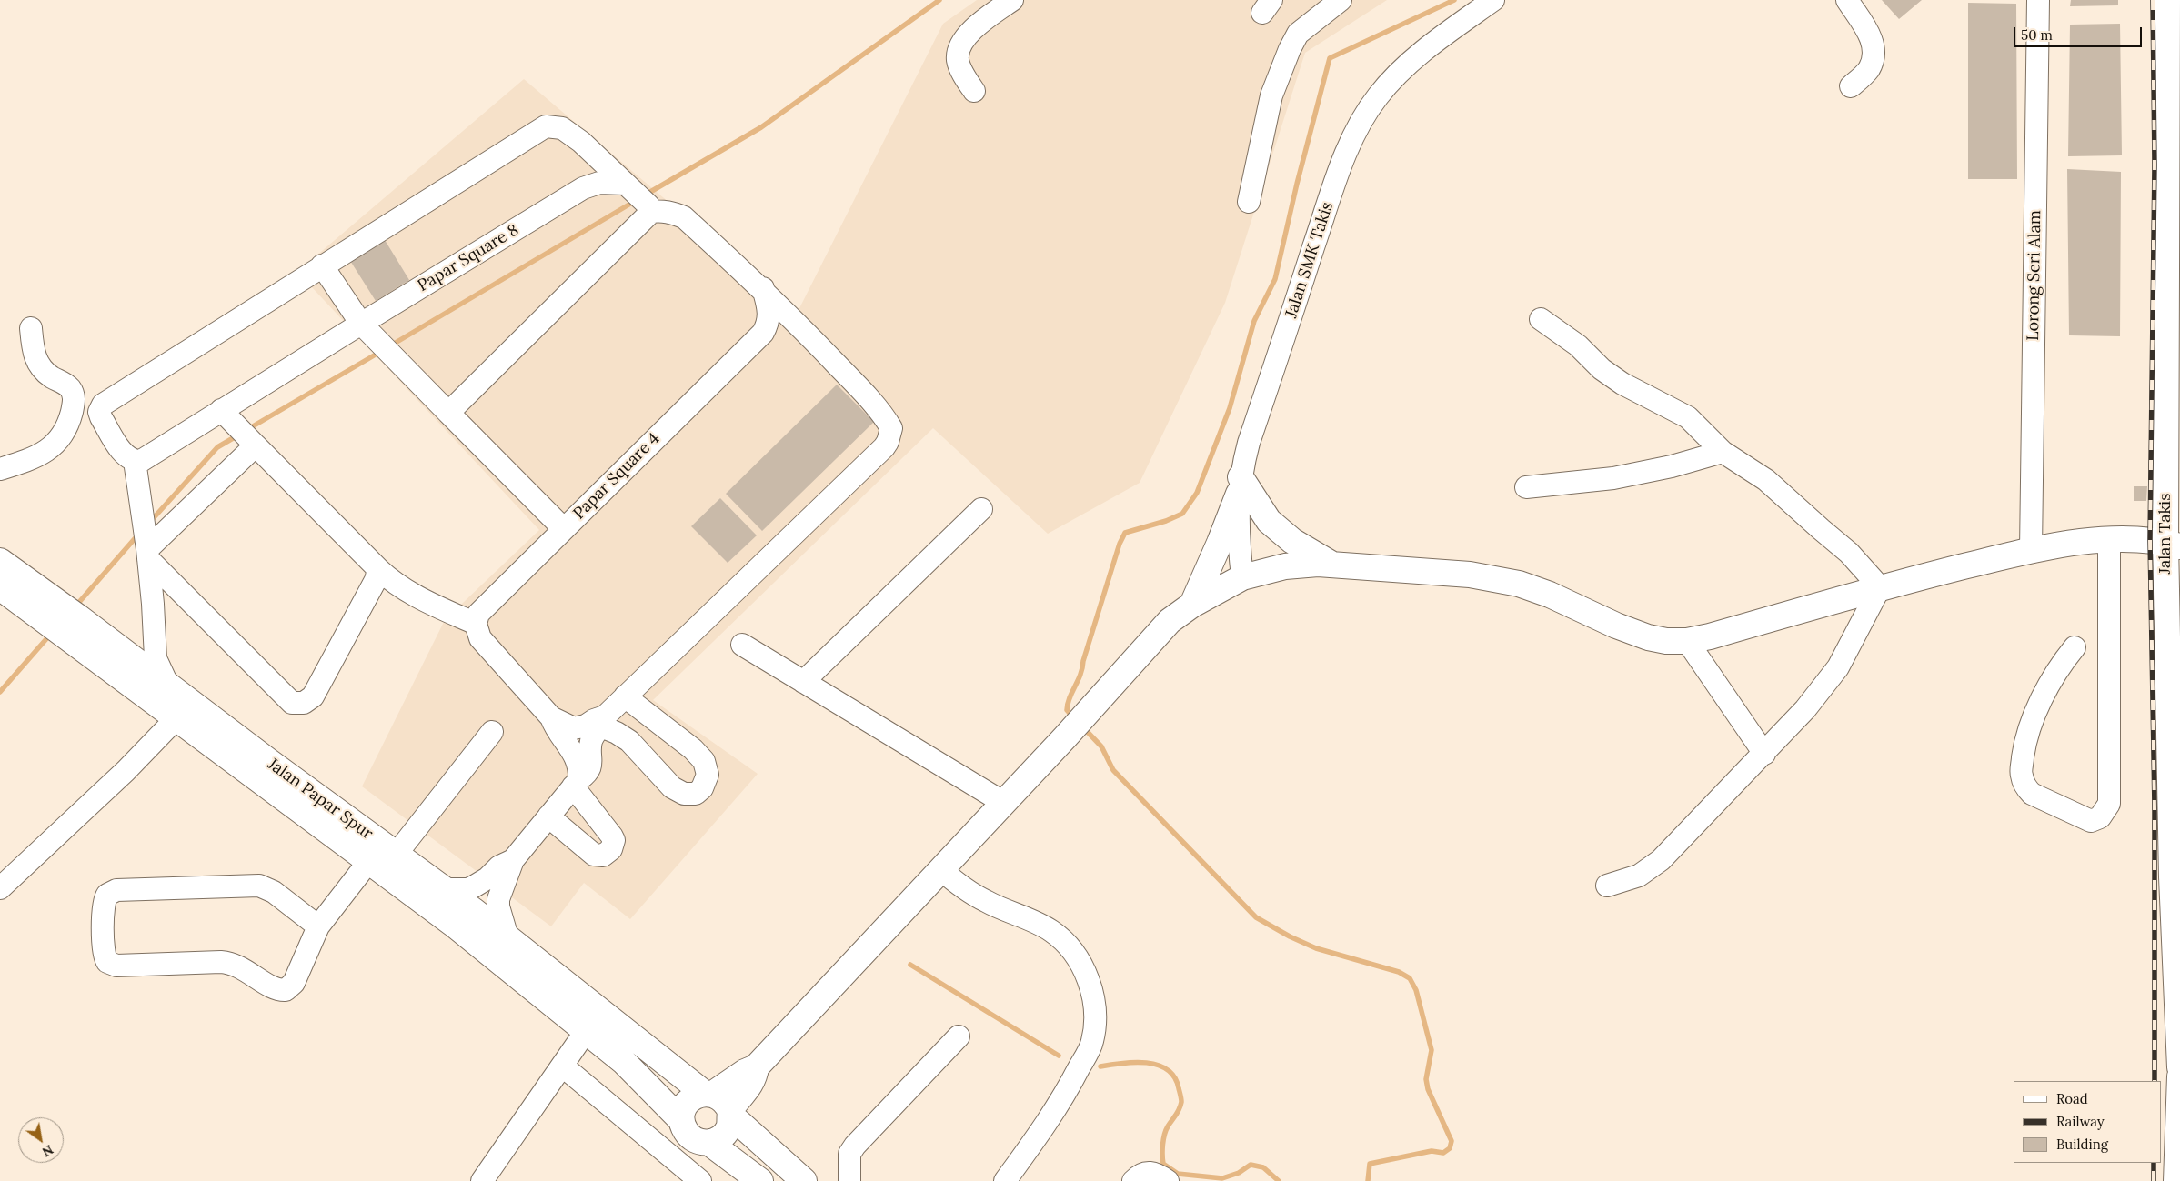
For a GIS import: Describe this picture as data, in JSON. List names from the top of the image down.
{
  "streets": {
    "main road": ["Jalan Takis", "Jalan Papar Spur"],
    "street": [
      "Papar Square 8",
      "Jalan SMK Takis",
      "Lorong Seri Alam",
      "Papar Square 4"
    ]
  },
  "crossings": [
    ["Papar Square 8", "Papar Square 4"]
  ],
  "legend": ["Road", "Railway", "Building"],
  "scale_bar": "50 m",
  "north": "bottom right"
}
